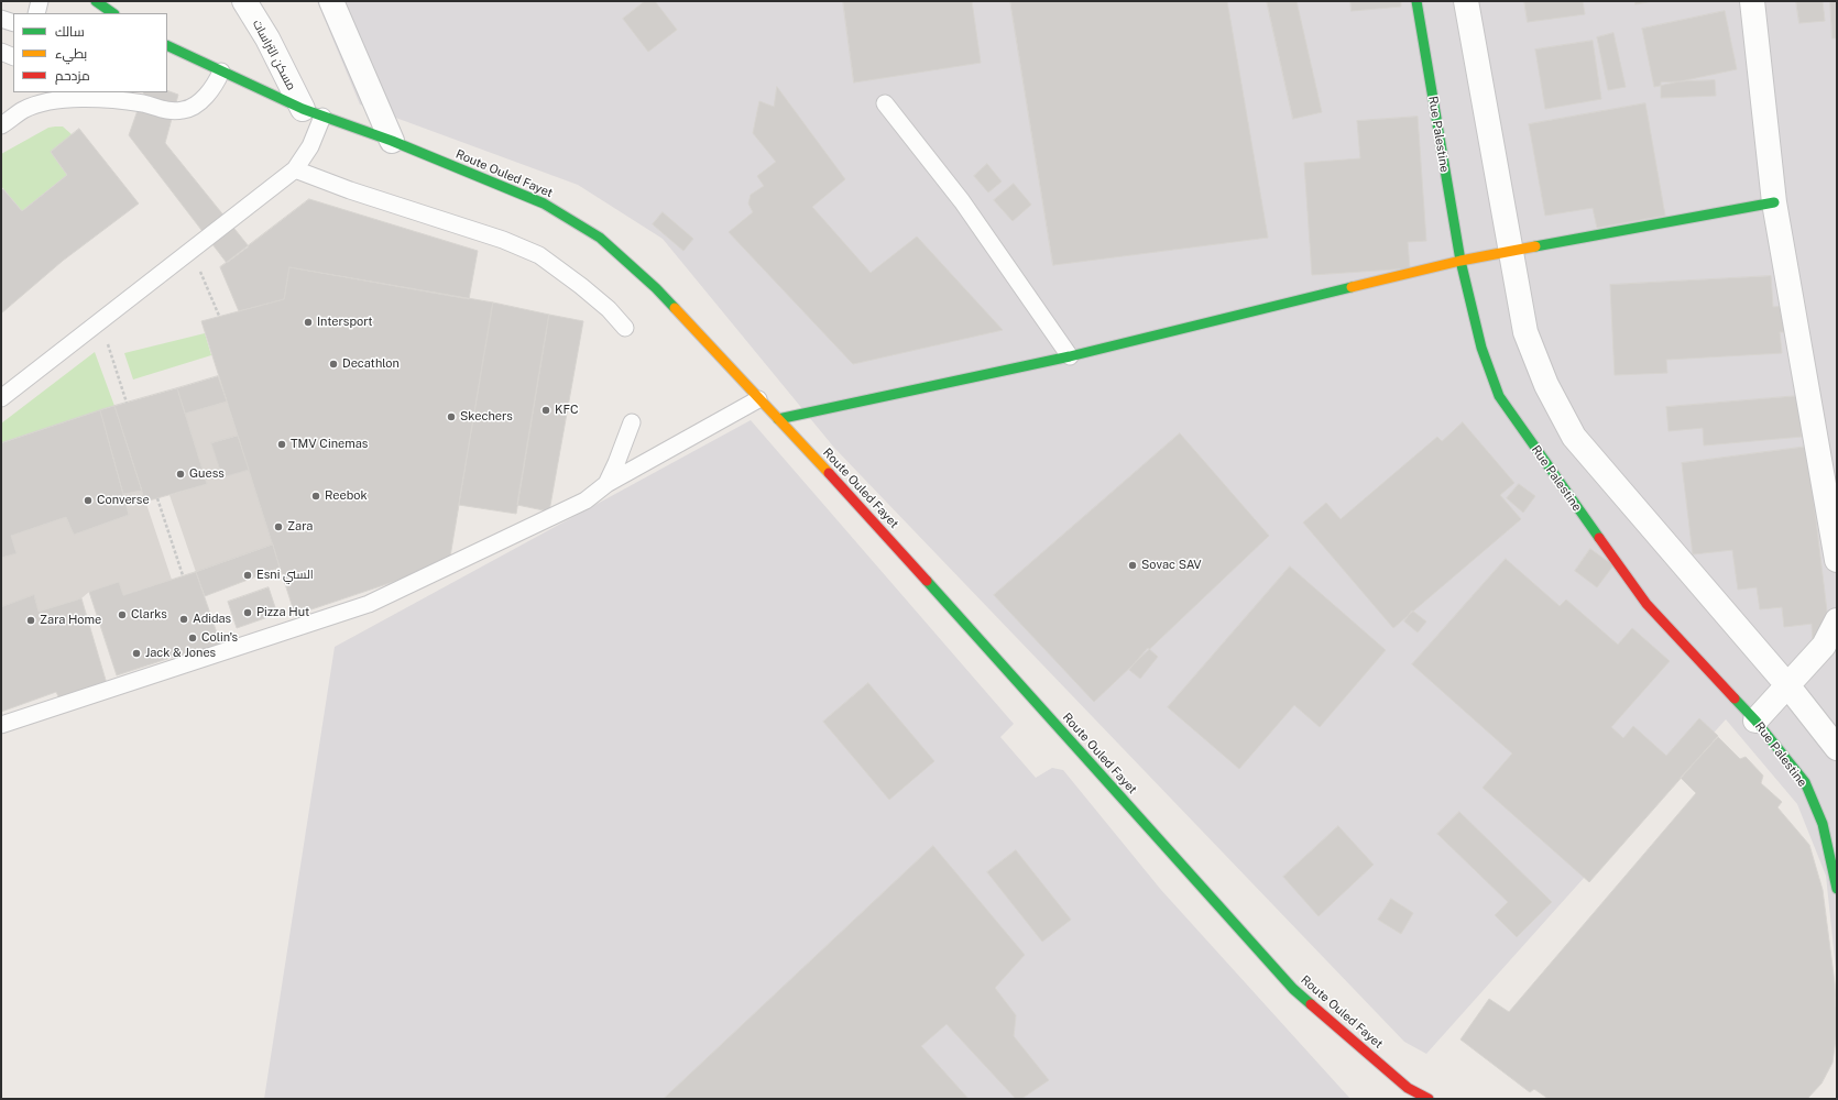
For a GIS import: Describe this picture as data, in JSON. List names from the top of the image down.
{
  "streets": {
    "street": ["مسكن التراسات", "Rue Palestine", "Route Ouled Fayet"]
  },
  "crossings": [
    ["مسكن التراسات", "Route Ouled Fayet"]
  ],
  "places": [
    "Intersport",
    "Decathlon",
    "KFC",
    "Skechers",
    "TMV Cinemas",
    "Guess",
    "Reebok",
    "Converse",
    "Zara",
    "Sovac SAV",
    "Esni السني",
    "Pizza Hut",
    "Clarks",
    "Adidas",
    "Zara Home",
    "Colin's",
    "Jack & Jones"
  ],
  "legend": ["سالك", "بطيء", "مزدحم"]
}
